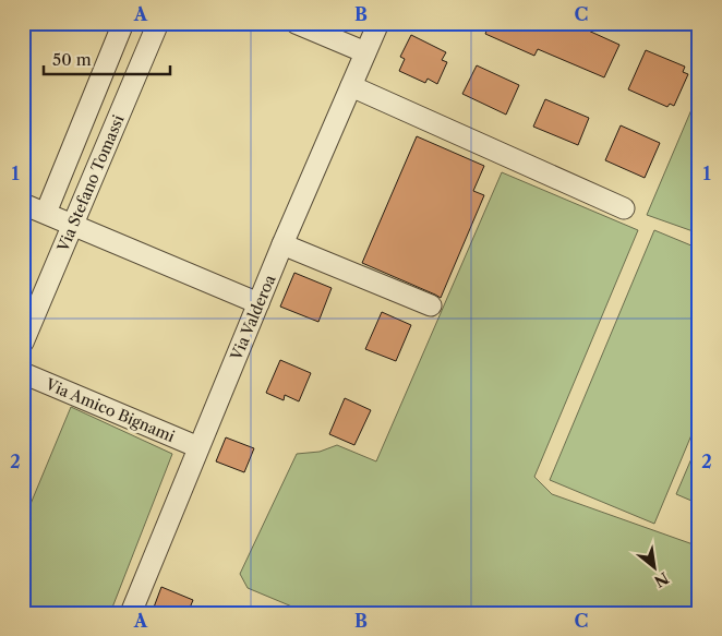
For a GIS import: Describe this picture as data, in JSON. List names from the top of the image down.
{
  "streets": {
    "street": ["Via Stefano Tomassi", "Via Valderoa", "Via Amico Bignami"]
  },
  "crossings": [
    ["Via Valderoa", "Via Amico Bignami"]
  ],
  "scale_bar": "50 m",
  "north": "bottom right",
  "grid": {
    "columns": ["A", "B", "C"],
    "rows": ["1", "2"]
  }
}
